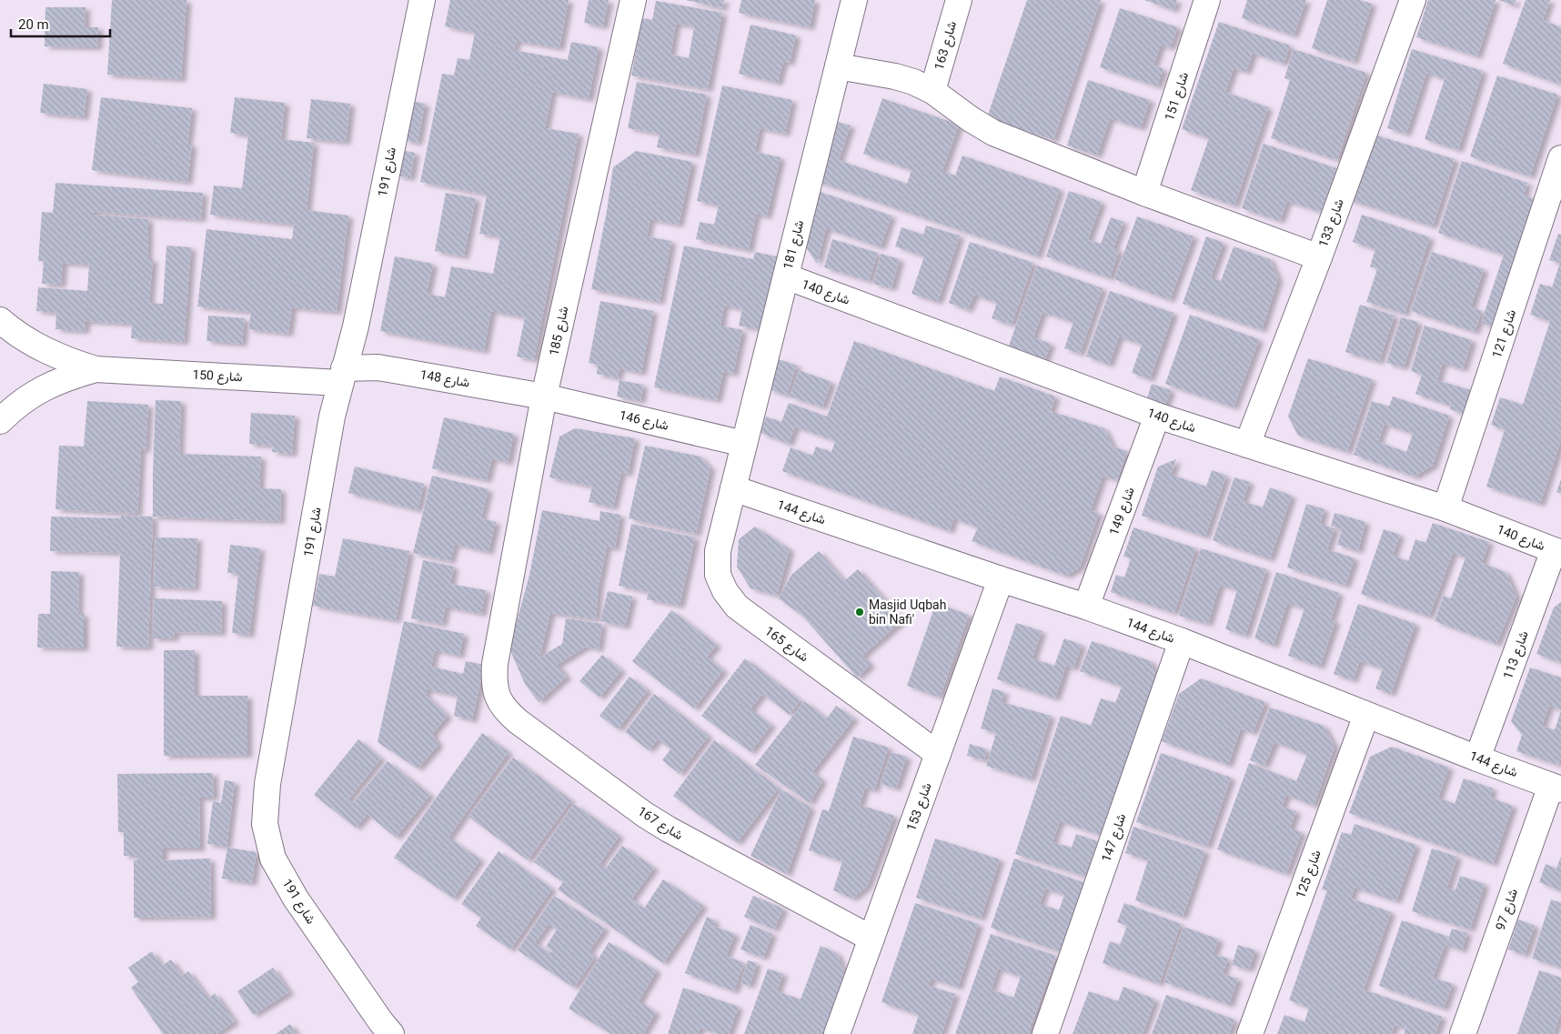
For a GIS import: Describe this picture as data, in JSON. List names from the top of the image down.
{
  "streets": {
    "street": [
      "شارع 163",
      "شارع 151",
      "شارع 191",
      "شارع 133",
      "شارع 181",
      "شارع 140",
      "شارع 185",
      "شارع 121",
      "شارع 150",
      "شارع 148",
      "شارع 146",
      "شارع 149",
      "شارع 144",
      "شارع 165",
      "شارع 113",
      "شارع 153",
      "شارع 167",
      "شارع 147",
      "شارع 125",
      "شارع 97"
    ]
  },
  "crossings": [
    ["شارع 191", "شارع 150"],
    ["شارع 191", "شارع 148"],
    ["شارع 133", "شارع 140"],
    ["شارع 181", "شارع 140"],
    ["شارع 181", "شارع 146"],
    ["شارع 181", "شارع 144"],
    ["شارع 181", "شارع 165"],
    ["شارع 140", "شارع 121"],
    ["شارع 140", "شارع 149"],
    ["شارع 140", "شارع 113"],
    ["شارع 185", "شارع 148"],
    ["شارع 185", "شارع 146"],
    ["شارع 185", "شارع 167"],
    ["شارع 150", "شارع 148"],
    ["شارع 148", "شارع 146"],
    ["شارع 149", "شارع 144"],
    ["شارع 144", "شارع 165"],
    ["شارع 144", "شارع 113"],
    ["شارع 144", "شارع 153"],
    ["شارع 144", "شارع 147"],
    ["شارع 144", "شارع 125"],
    ["شارع 144", "شارع 97"],
    ["شارع 165", "شارع 153"],
    ["شارع 153", "شارع 167"]
  ],
  "places": ["Masjid Uqbah bin Nafi'"],
  "scale_bar": "20 m"
}
